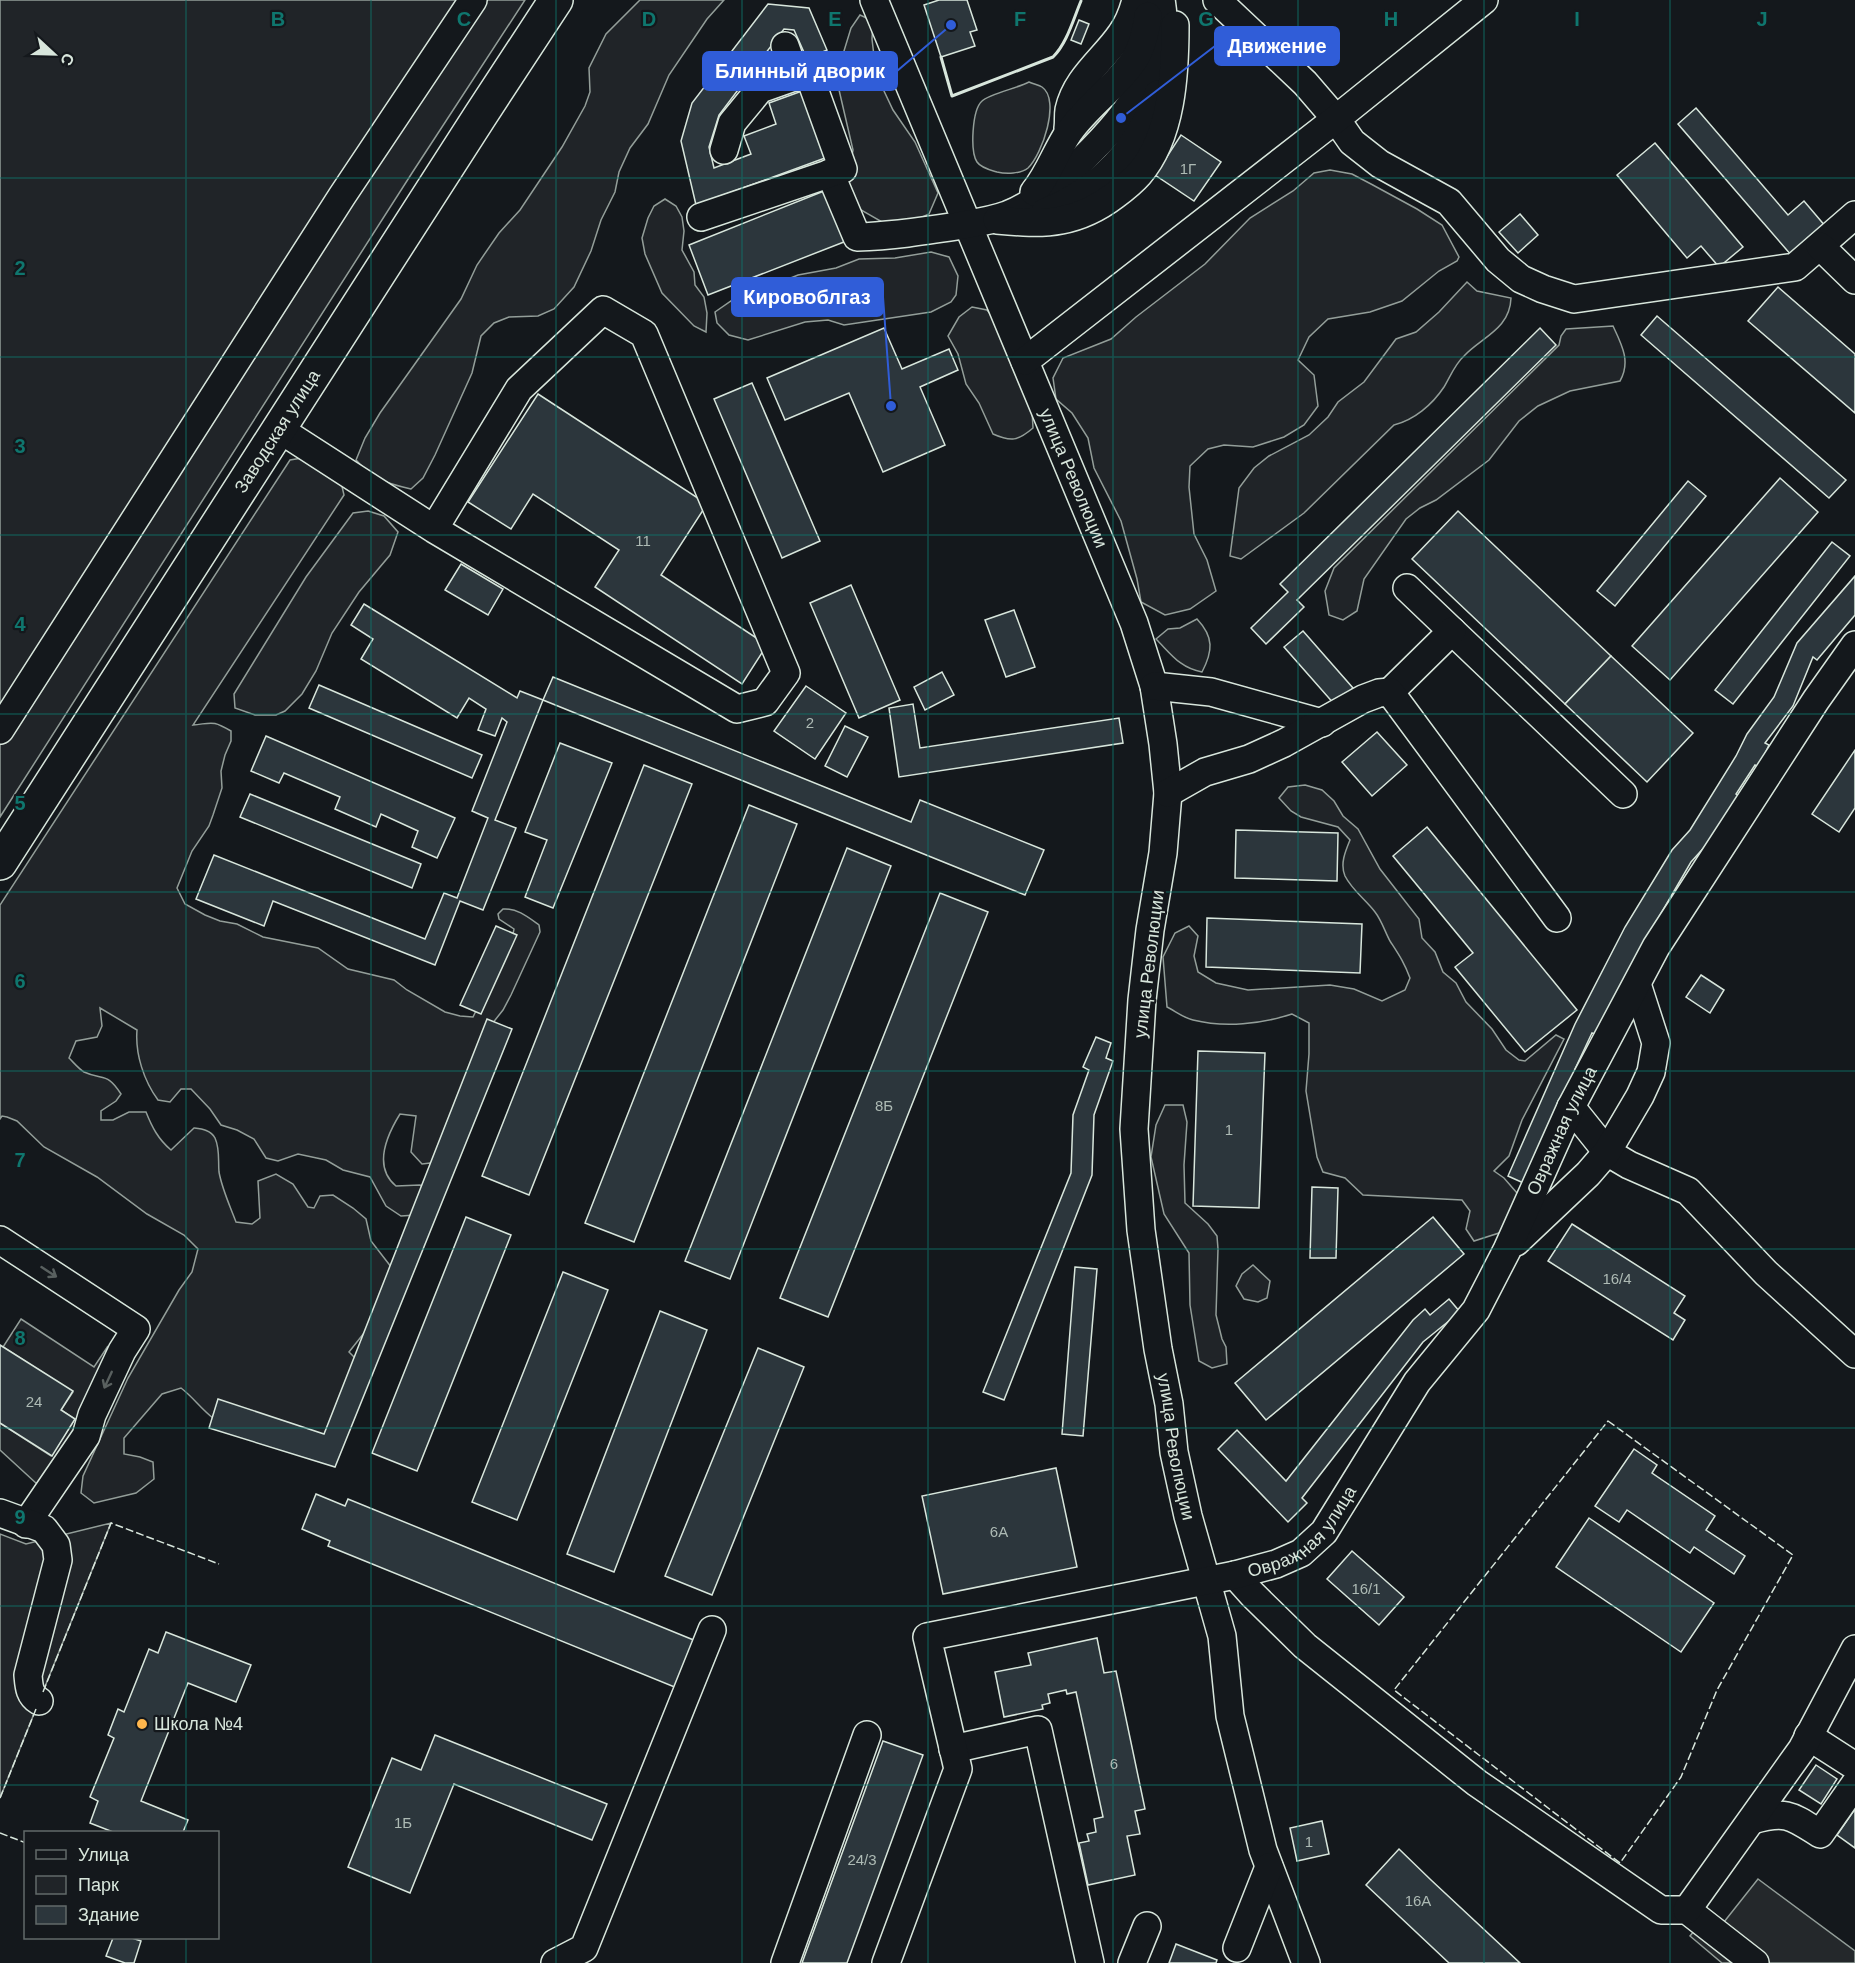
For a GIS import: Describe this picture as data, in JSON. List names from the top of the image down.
{
  "streets": {
    "main road": ["Заводская улица"],
    "street": ["улица Революции", "Овражная улица"]
  },
  "crossings": [
    ["улица Революции", "Овражная улица"]
  ],
  "places": [
    "Блинный дворик",
    "Движение",
    "Кировоблгаз",
    "Школа №4"
  ],
  "house_numbers": [
    "1Г",
    "11",
    "2",
    "8Б",
    "1",
    "16/4",
    "24",
    "6А",
    "16/1",
    "6",
    "1Б",
    "1",
    "24/3",
    "16А"
  ],
  "legend": ["Улица", "Парк", "Здание"],
  "north": "right",
  "grid": {
    "columns": [
      "B",
      "C",
      "D",
      "E",
      "F",
      "G",
      "H",
      "I",
      "J"
    ],
    "rows": [
      "2",
      "3",
      "4",
      "5",
      "6",
      "7",
      "8",
      "9"
    ]
  }
}
